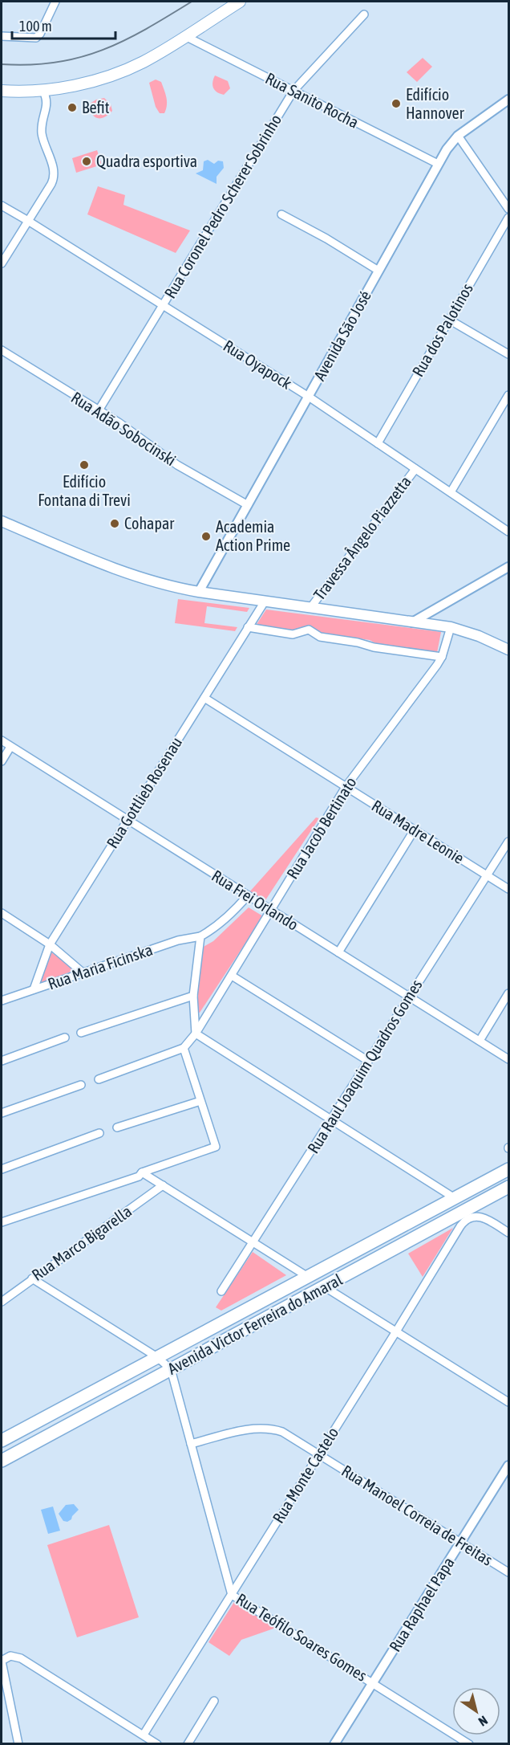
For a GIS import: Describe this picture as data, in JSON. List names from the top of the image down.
{
  "streets": {
    "highway": ["Avenida Victor Ferreira do Amaral"],
    "street": [
      "Rua Sanito Rocha",
      "Rua Coronel Pedro Scherer Sobrinho",
      "Rua dos Palotinos",
      "Avenida São José",
      "Rua Oyapock",
      "Rua Adão Sobocinski",
      "Travessa Ângelo Piazzetta",
      "Rua Gottlieb Rosenau",
      "Rua Jacob Bertinato",
      "Rua Madre Leonie",
      "Rua Frei Orlando",
      "Rua Maria Ficinska",
      "Rua Raul Joaquim Quadros Gomes",
      "Rua Marco Bigarella",
      "Rua Monte Castelo",
      "Rua Manoel Correia de Freitas",
      "Rua Raphael Papa",
      "Rua Teófilo Soares Gomes"
    ]
  },
  "crossings": [
    ["Rua Sanito Rocha", "Rua Coronel Pedro Scherer Sobrinho"],
    ["Rua Sanito Rocha", "Avenida São José"],
    ["Rua Coronel Pedro Scherer Sobrinho", "Rua Oyapock"],
    ["Rua Coronel Pedro Scherer Sobrinho", "Rua Adão Sobocinski"],
    ["Rua dos Palotinos", "Rua Oyapock"],
    ["Avenida São José", "Rua Oyapock"],
    ["Avenida São José", "Rua Adão Sobocinski"],
    ["Rua Oyapock", "Travessa Ângelo Piazzetta"],
    ["Rua Gottlieb Rosenau", "Rua Madre Leonie"],
    ["Rua Gottlieb Rosenau", "Rua Frei Orlando"],
    ["Rua Gottlieb Rosenau", "Rua Maria Ficinska"],
    ["Rua Jacob Bertinato", "Rua Madre Leonie"],
    ["Rua Jacob Bertinato", "Rua Frei Orlando"],
    ["Rua Madre Leonie", "Rua Raul Joaquim Quadros Gomes"],
    ["Rua Frei Orlando", "Rua Raul Joaquim Quadros Gomes"],
    ["Avenida Victor Ferreira do Amaral", "Rua Teófilo Soares Gomes"],
    ["Rua Monte Castelo", "Rua Manoel Correia de Freitas"],
    ["Rua Monte Castelo", "Rua Teófilo Soares Gomes"],
    ["Rua Manoel Correia de Freitas", "Rua Raphael Papa"],
    ["Rua Manoel Correia de Freitas", "Rua Teófilo Soares Gomes"],
    ["Rua Raphael Papa", "Rua Teófilo Soares Gomes"]
  ],
  "places": [
    "Edifício Hannover",
    "Befit",
    "Quadra esportiva",
    "Edifício Fontana di Trevi",
    "Cohapar",
    "Academia Action Prime"
  ],
  "scale_bar": "100 m",
  "north": "bottom right"
}
